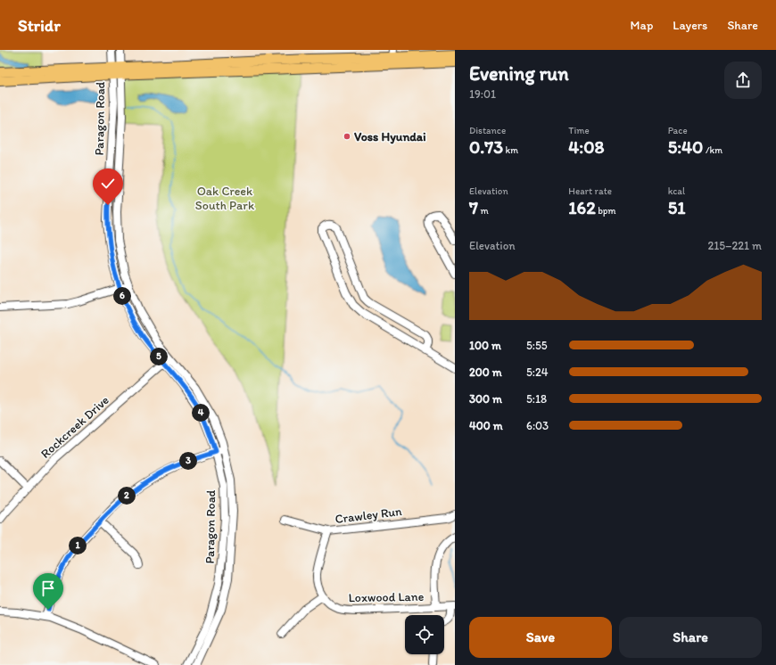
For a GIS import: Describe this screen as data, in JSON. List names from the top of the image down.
{
  "streets": {
    "street": [
      "Paragon Road",
      "Rockcreek Drive",
      "Crawley Run",
      "Loxwood Lane"
    ]
  },
  "crossings": [
    ["Paragon Road", "Rockcreek Drive"]
  ],
  "parks": ["Oak Creek South Park"],
  "places": ["Voss Hyundai"],
  "page": {
    "header": "Stridr",
    "nav": ["Map", "Layers", "Share"],
    "heading": ["Evening run", "19:01"],
    "stats": [
      ["Distance", "0.73 km"],
      ["Time", "4:08"],
      ["Pace", "5:40 /km"],
      ["Elevation", "7 m"],
      ["Heart rate", "162 bpm"],
      ["kcal", "51"]
    ],
    "chart": ["Elevation", "215–221 m"],
    "pins": [
      "6",
      "5",
      "4",
      "3",
      "2",
      "1"
    ],
    "list": [
      {
        "name": "100 m",
        "note": "5:55"
      },
      {
        "name": "200 m",
        "note": "5:24"
      },
      {
        "name": "300 m",
        "note": "5:18"
      },
      {
        "name": "400 m",
        "note": "6:03"
      }
    ],
    "buttons": ["Save", "Share"]
  }
}
